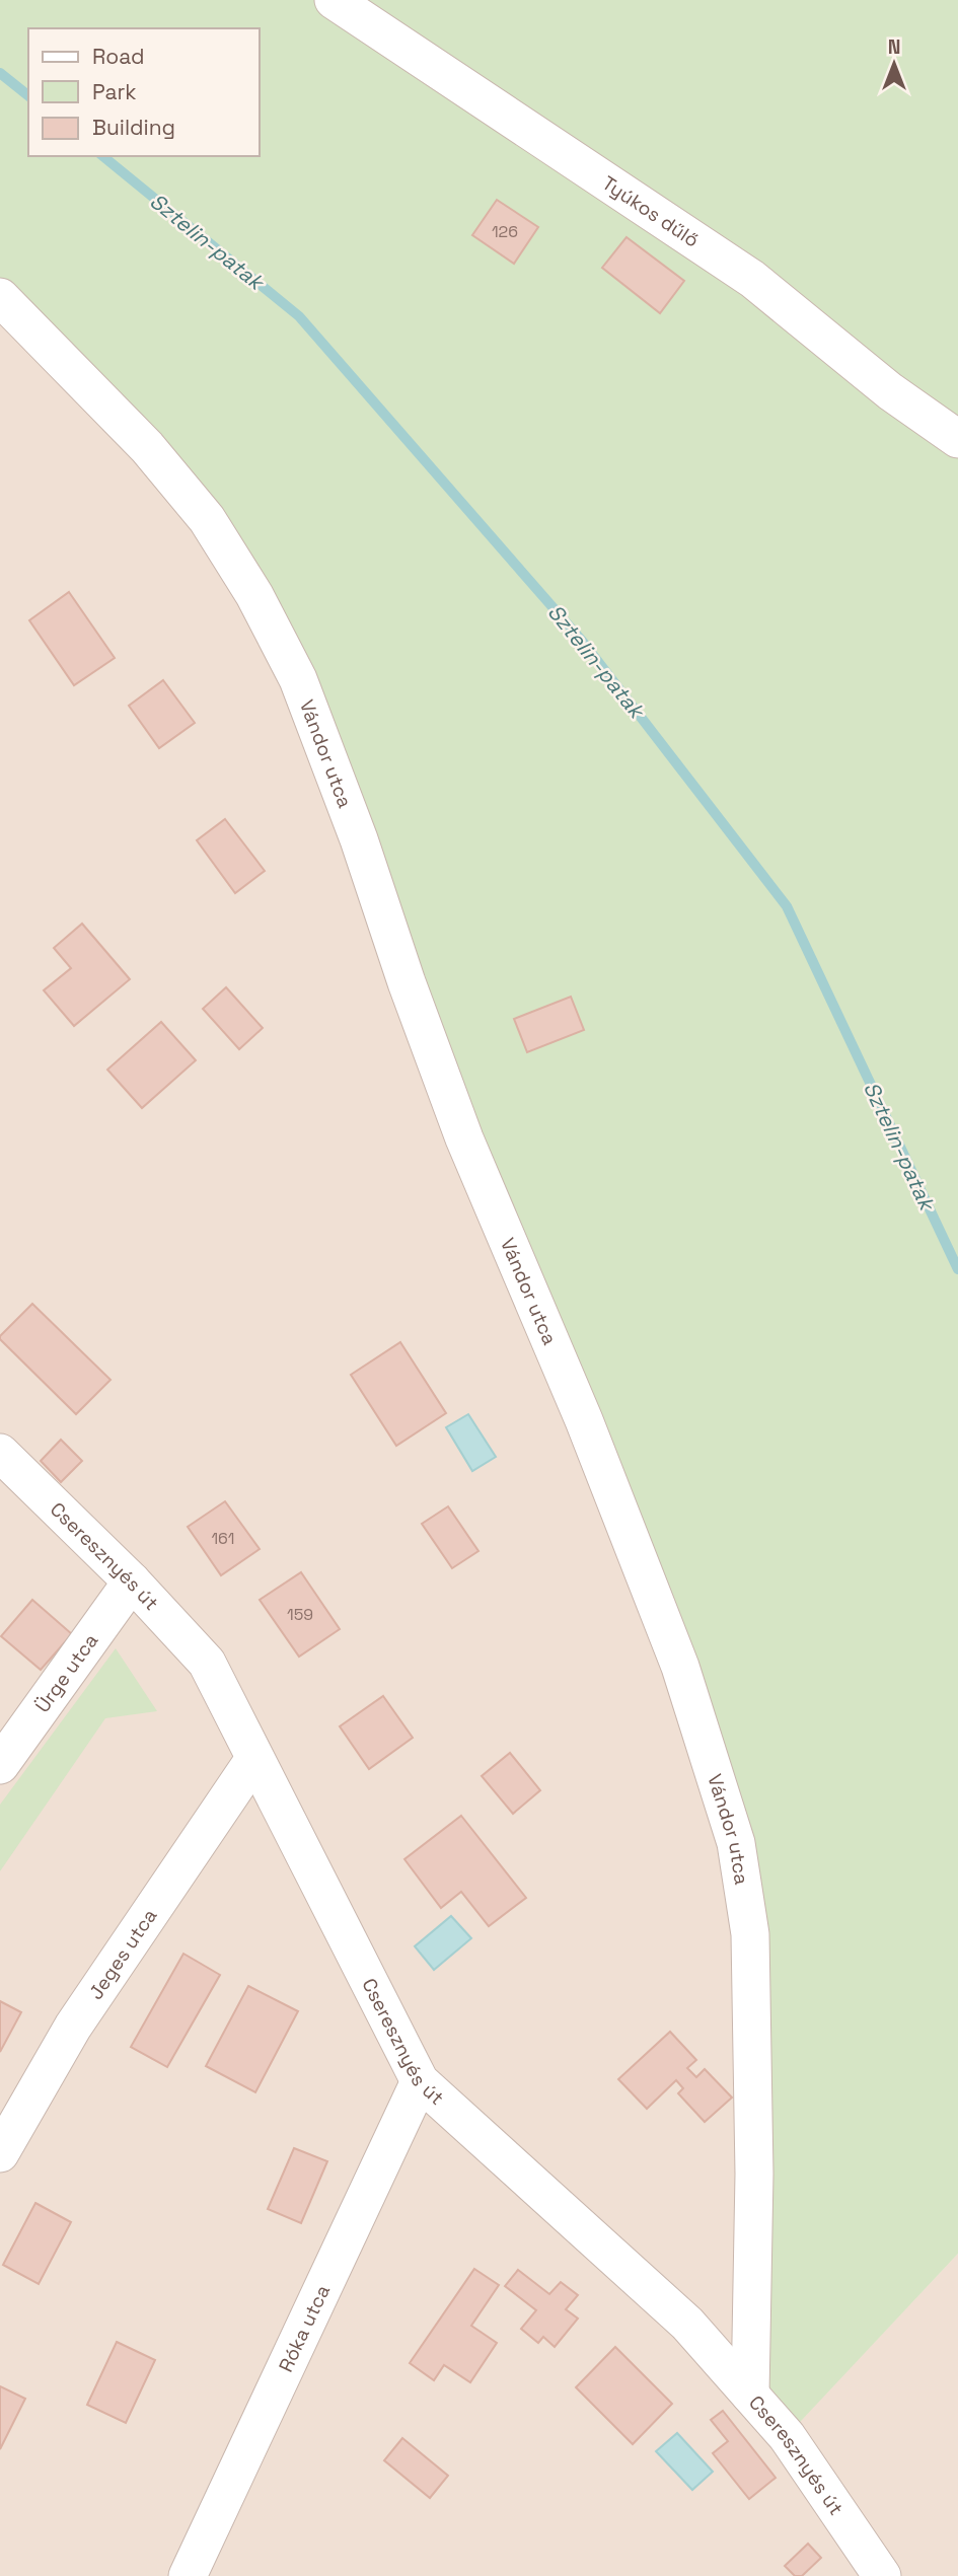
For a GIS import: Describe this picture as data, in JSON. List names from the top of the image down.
{
  "streets": {
    "street": [
      "Tyúkos dűlő",
      "Vándor utca",
      "Cseresznyés út",
      "Ürge utca",
      "Jeges utca",
      "Róka utca"
    ]
  },
  "crossings": [
    ["Vándor utca", "Cseresznyés út"],
    ["Cseresznyés út", "Ürge utca"],
    ["Cseresznyés út", "Jeges utca"],
    ["Cseresznyés út", "Róka utca"]
  ],
  "water": ["Sztelin-patak"],
  "house_numbers": ["126", "161", "159"],
  "legend": ["Road", "Park", "Building"],
  "north": "top"
}
